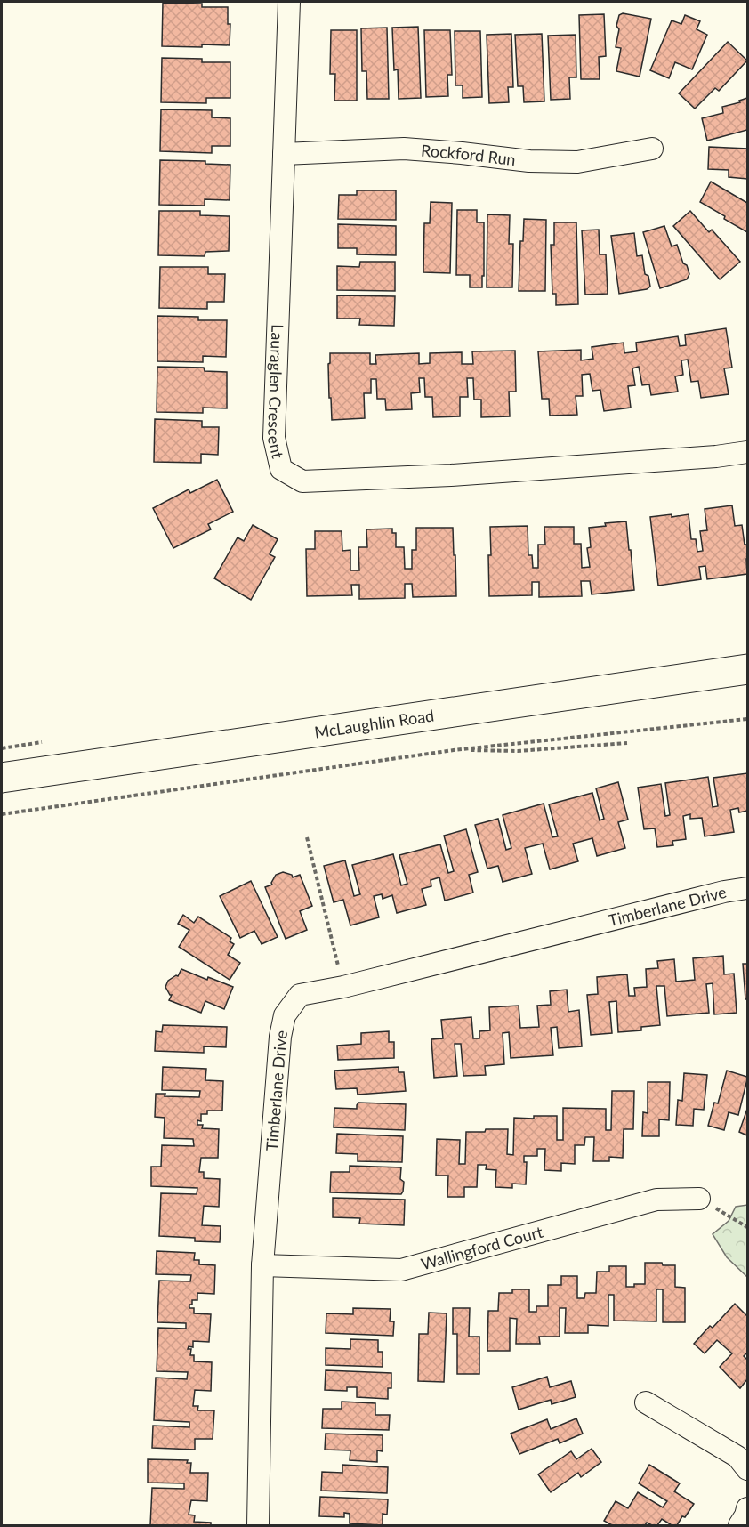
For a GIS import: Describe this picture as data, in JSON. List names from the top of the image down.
{
  "streets": {
    "street": [
      "Rockford Run",
      "Lauraglen Crescent",
      "McLaughlin Road",
      "Timberlane Drive",
      "Wallingford Court"
    ]
  },
  "crossings": [
    ["Rockford Run", "Lauraglen Crescent"],
    ["Timberlane Drive", "Wallingford Court"]
  ]
}
